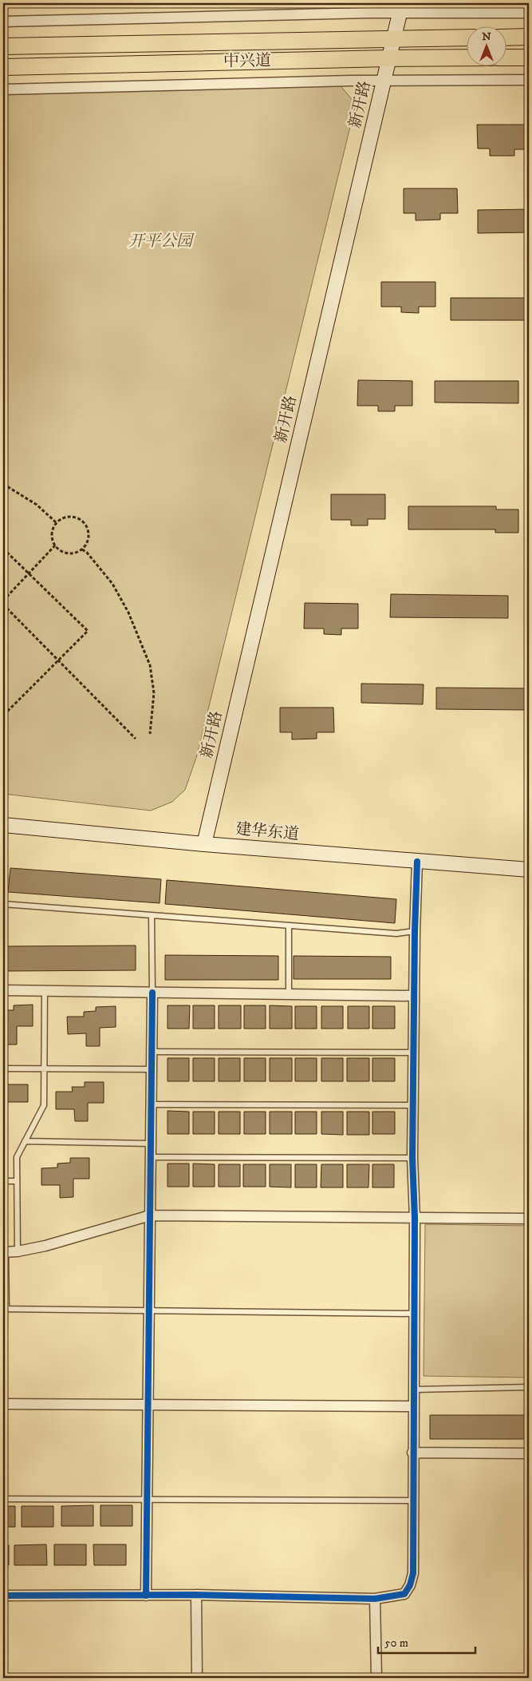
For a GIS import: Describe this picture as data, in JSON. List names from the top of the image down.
{
  "streets": {
    "main road": ["中兴道", "新开路", "建华东道"]
  },
  "crossings": [
    ["中兴道", "新开路"],
    ["新开路", "建华东道"]
  ],
  "parks": ["开平公园"],
  "scale_bar": "50 m",
  "north": "top"
}
